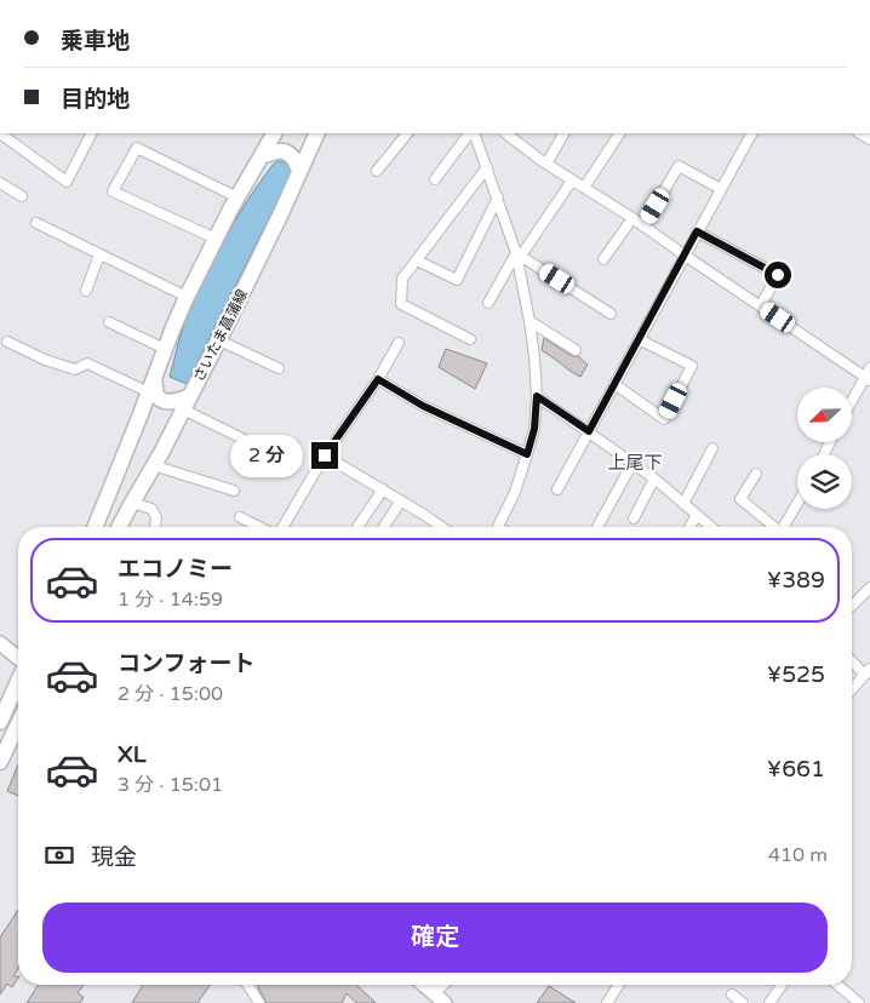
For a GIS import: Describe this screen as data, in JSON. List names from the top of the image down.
{
  "streets": {
    "main road": ["さいたま菖蒲線"]
  },
  "districts": ["上尾下"],
  "north": "bottom left",
  "page": {
    "banner": ["乗車地", "目的地"],
    "bubble": "2 分",
    "list": [
      {
        "name": "エコノミー",
        "note": "1 分 · 14:59",
        "value": "¥389"
      },
      {
        "name": "コンフォート",
        "note": "2 分 · 15:00",
        "value": "¥525"
      },
      {
        "name": "XL",
        "note": "3 分 · 15:01",
        "value": "¥661"
      }
    ],
    "pay": ["現金", "410 m"],
    "buttons": "確定"
  }
}
